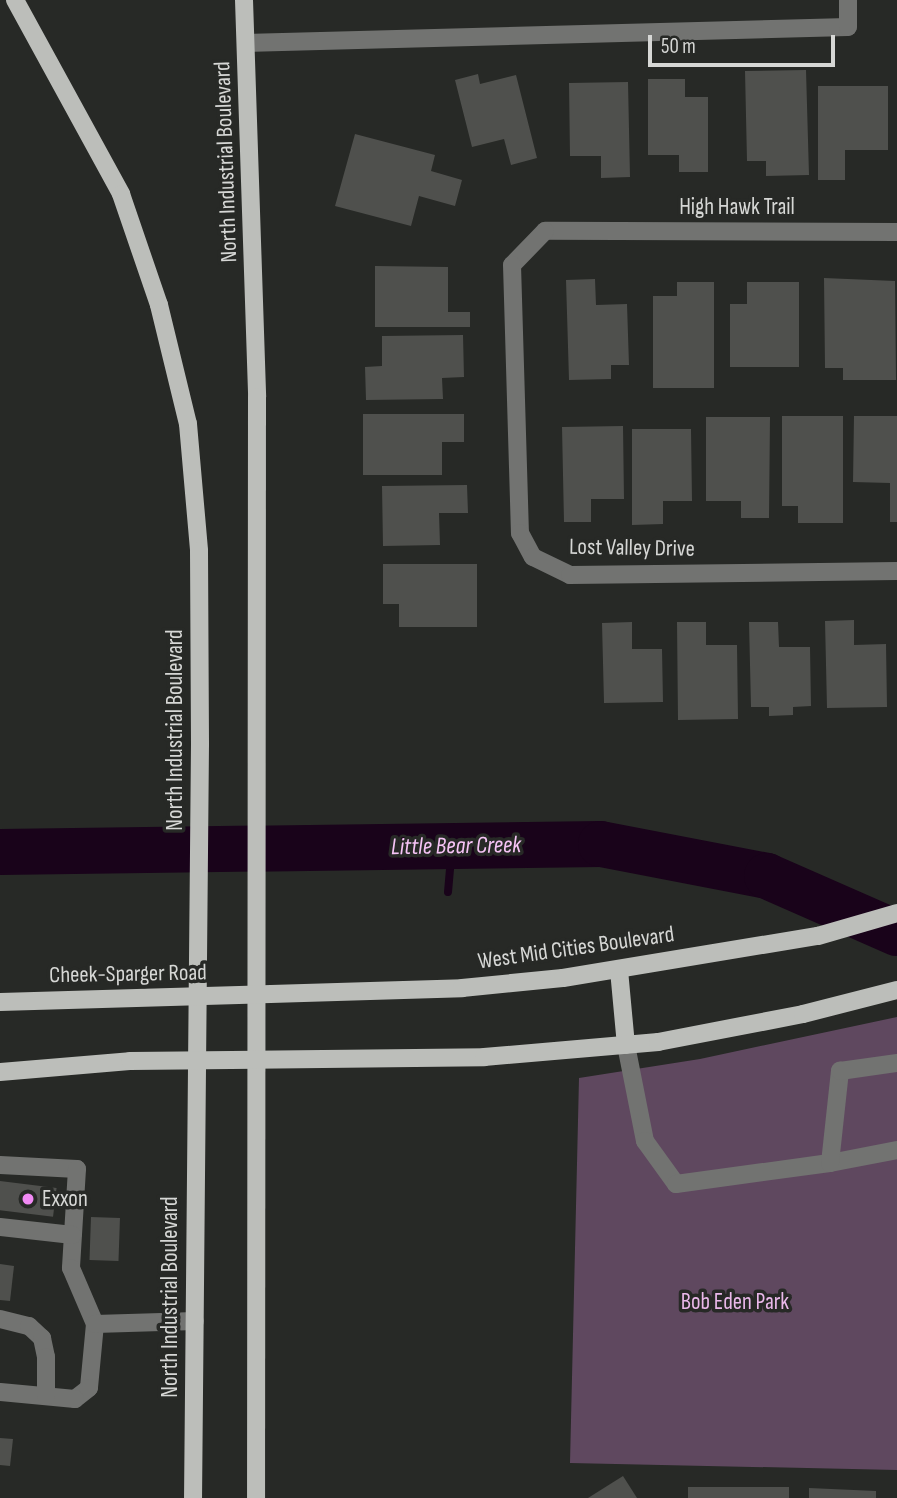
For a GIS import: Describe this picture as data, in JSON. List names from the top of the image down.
{
  "streets": {
    "main road": ["North Industrial Boulevard", "West Mid Cities Boulevard", "Cheek-Sparger Road"],
    "street": ["High Hawk Trail", "Lost Valley Drive"]
  },
  "crossings": [
    ["North Industrial Boulevard", "West Mid Cities Boulevard"],
    ["North Industrial Boulevard", "Cheek-Sparger Road"],
    ["High Hawk Trail", "Lost Valley Drive"],
    ["West Mid Cities Boulevard", "Cheek-Sparger Road"]
  ],
  "water": ["Little Bear Creek"],
  "parks": ["Bob Eden Park"],
  "places": ["Exxon"],
  "scale_bar": "50 m"
}
